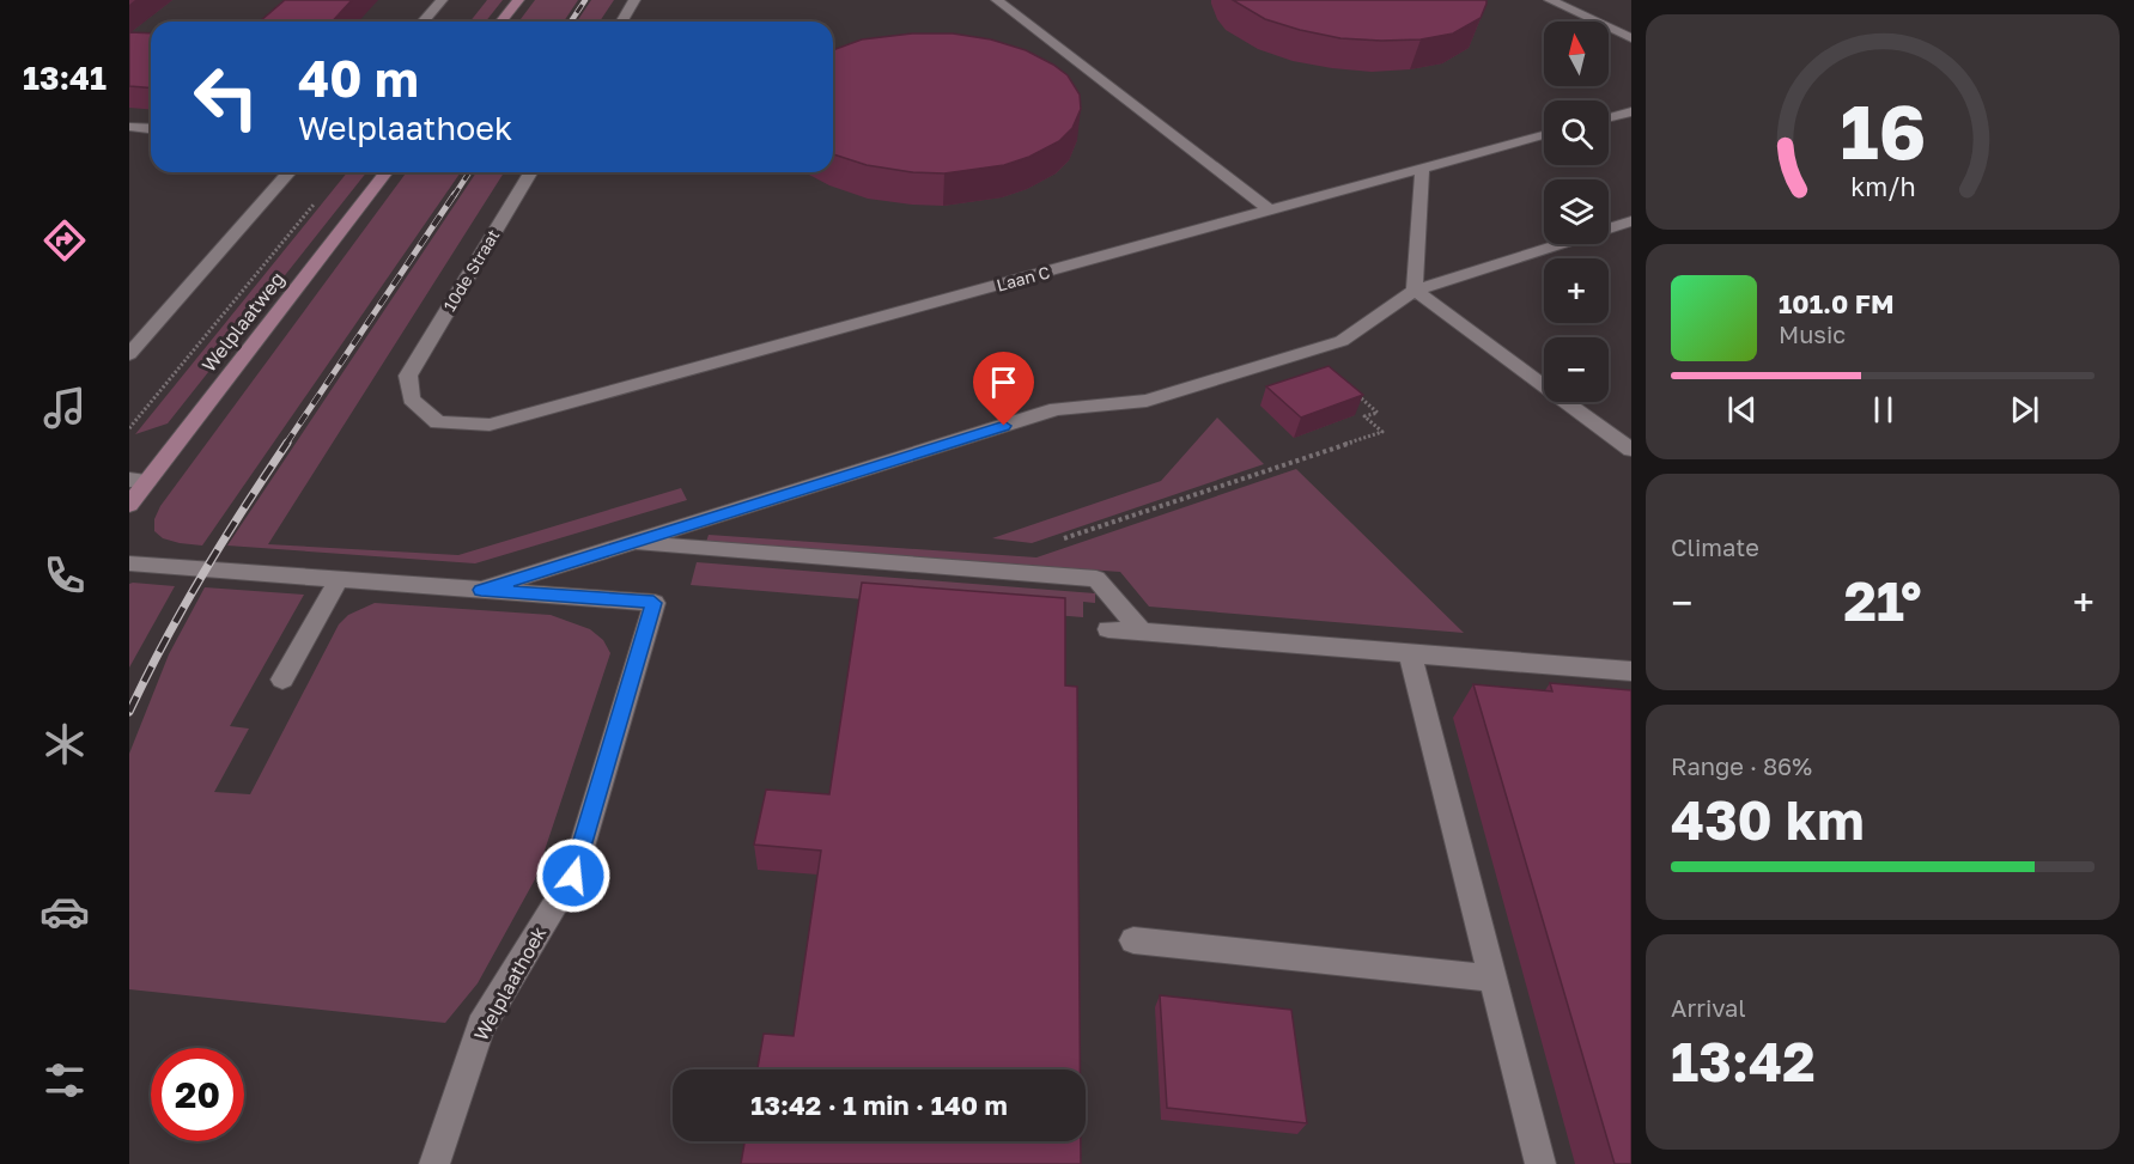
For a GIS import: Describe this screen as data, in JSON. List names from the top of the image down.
{
  "streets": {
    "street": ["Welplaatweg"],
    "lane": ["10de Straat", "Laan C", "Welplaathoek"]
  },
  "crossings": [
    ["10de Straat", "Laan C"]
  ],
  "north": "top",
  "page": {
    "tabs": "13:41",
    "map_buttons": ["+", "−"],
    "turn": ["40 m", "Welplaathoek"],
    "song": ["101.0 FM", "Music"],
    "tile": [
      "Climate",
      ["Range · 86%", "430 km"],
      ["Arrival", "13:42"]
    ],
    "heat": ["−", "21°", "+"],
    "limit": "20",
    "trip": "13:42 · 1 min · 140 m",
    "gauge": ["16", "km/h"]
  }
}
